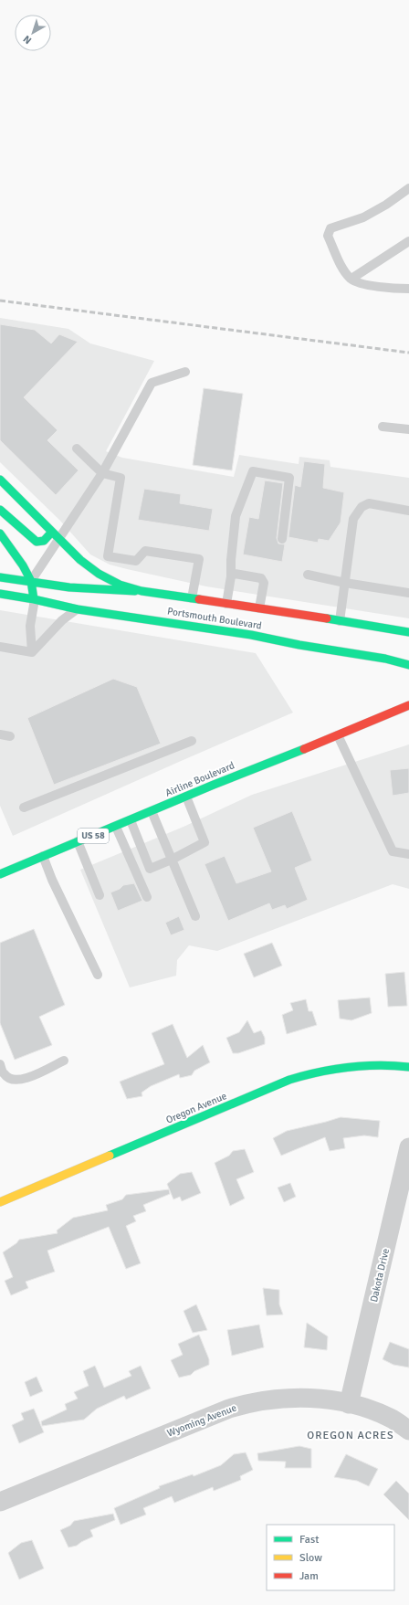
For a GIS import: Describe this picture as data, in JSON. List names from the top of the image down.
{
  "streets": {
    "main road": [
      "Portsmouth Boulevard",
      "Airline Boulevard",
      "US 58",
      "Oregon Avenue"
    ],
    "street": ["Dakota Drive", "Wyoming Avenue"]
  },
  "crossings": [
    ["Dakota Drive", "Wyoming Avenue"]
  ],
  "districts": ["OREGON ACRES"],
  "legend": ["Fast", "Slow", "Jam"],
  "north": "bottom left"
}
